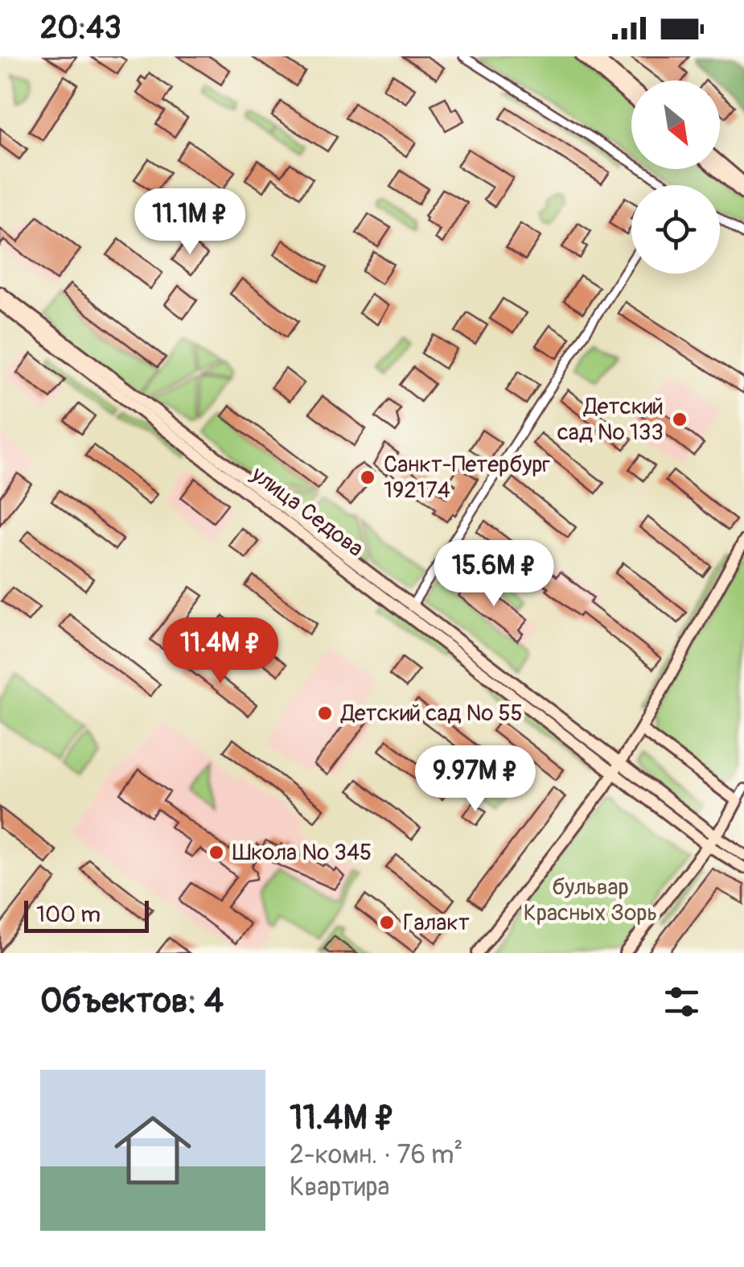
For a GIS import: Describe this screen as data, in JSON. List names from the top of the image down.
{
  "streets": {
    "main road": ["улица Седова"]
  },
  "parks": ["бульвар Красных Зорь"],
  "places": [
    "Детский сад № 133",
    "Санкт-Петербург 192174",
    "Детский сад № 55",
    "Школа № 345",
    "Галакт"
  ],
  "scale_bar": "100 m",
  "north": "bottom right",
  "page": {
    "status": "20:43",
    "price": [
      "11.1M ₽",
      "15.6M ₽",
      "11.4M ₽",
      "9.97M ₽"
    ],
    "scale": "100 m",
    "heading": "Объектов: 4",
    "list": [
      {
        "name": "11.4M ₽",
        "note": "2-комн. · 76 m² · Квартира"
      }
    ]
  }
}
